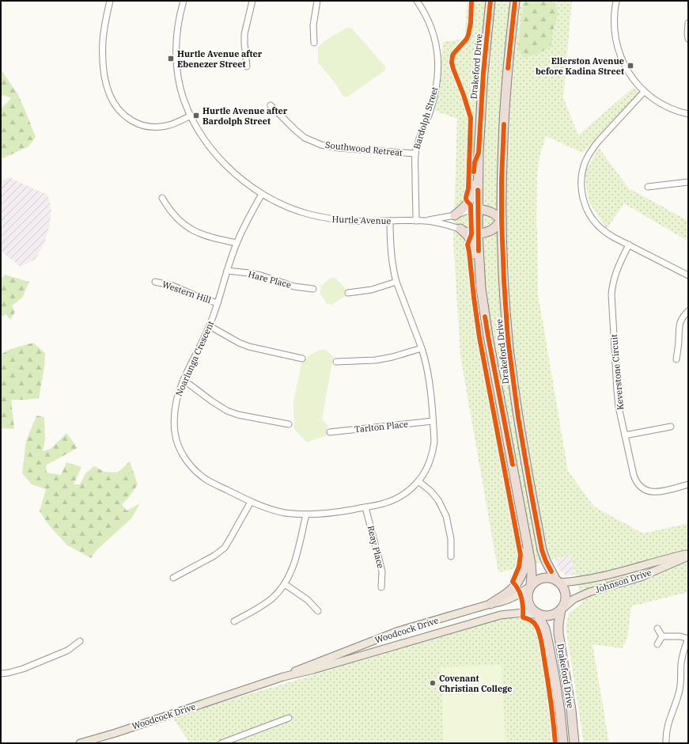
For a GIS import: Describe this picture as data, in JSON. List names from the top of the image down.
{
  "streets": {
    "highway": ["Drakeford Drive"],
    "main road": ["Johnson Drive", "Woodcock Drive"],
    "street": [
      "Bardolph Street",
      "Southwood Retreat",
      "Hurtle Avenue",
      "Hare Place",
      "Western Hill",
      "Noarlunga Crescent",
      "Keverstone Circuit",
      "Tarlton Place",
      "Reay Place"
    ]
  },
  "crossings": [
    ["Drakeford Drive", "Hurtle Avenue"],
    ["Drakeford Drive", "Johnson Drive"],
    ["Drakeford Drive", "Woodcock Drive"],
    ["Bardolph Street", "Southwood Retreat"],
    ["Bardolph Street", "Hurtle Avenue"],
    ["Hurtle Avenue", "Noarlunga Crescent"],
    ["Hare Place", "Noarlunga Crescent"],
    ["Western Hill", "Noarlunga Crescent"],
    ["Noarlunga Crescent", "Tarlton Place"],
    ["Noarlunga Crescent", "Reay Place"],
    ["Johnson Drive", "Woodcock Drive"]
  ],
  "places": {
    "transit": ["Hurtle Avenue after Ebenezer Street", "Ellerston Avenue before Kadina Street", "Hurtle Avenue after Bardolph Street"],
    "other": ["Covenant Christian College"]
  }
}
